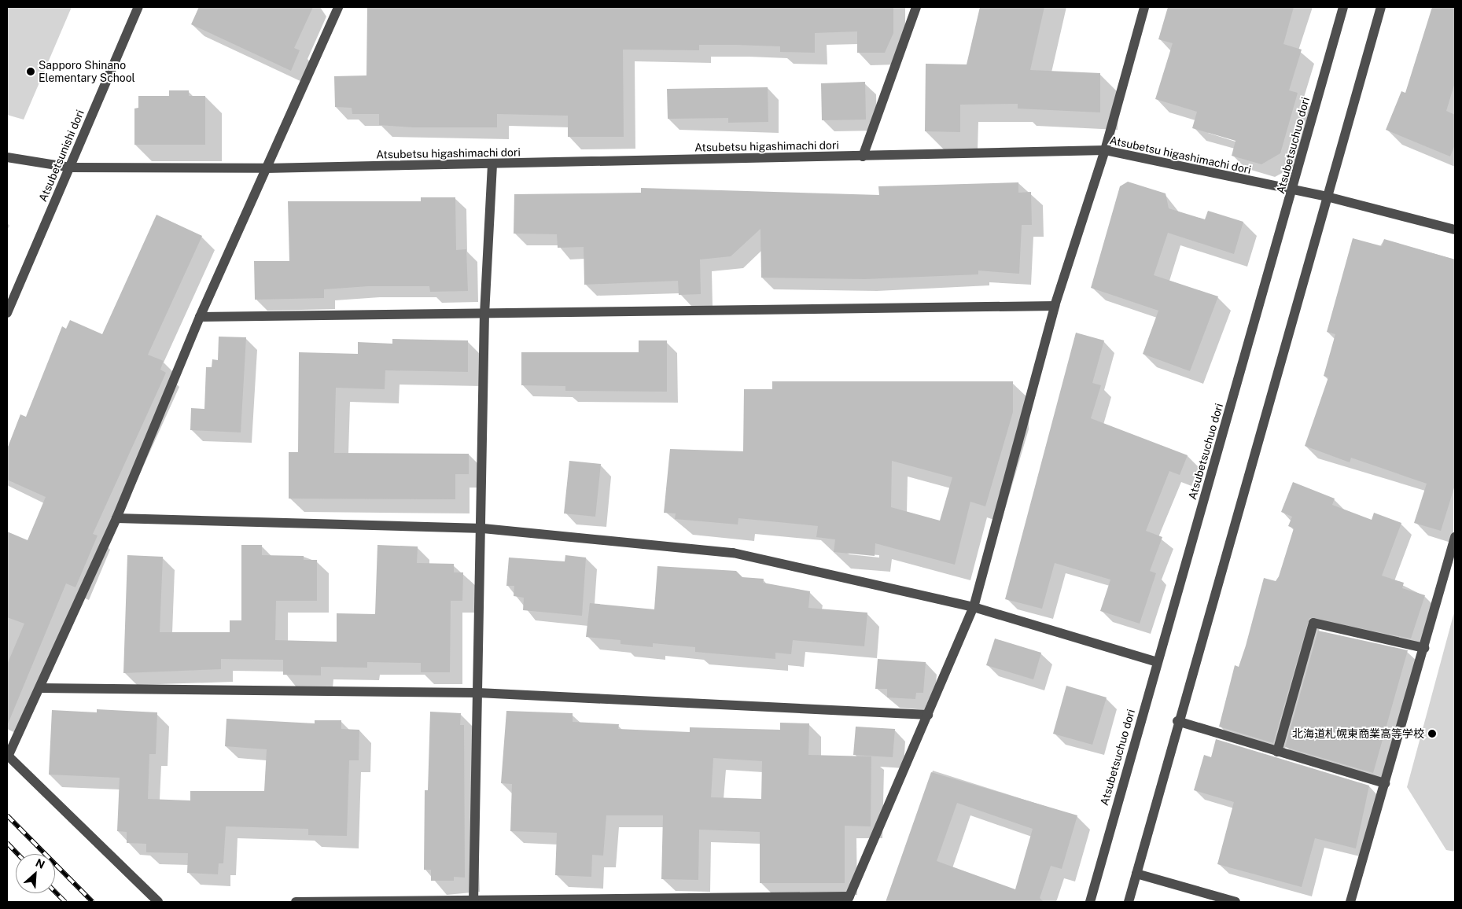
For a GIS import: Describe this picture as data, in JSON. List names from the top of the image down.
{
  "streets": {
    "street": ["Atsubetsuchuo dori", "Atsubetsu higashimachi dori", "Atsubetsunishi dori"]
  },
  "crossings": [
    ["Atsubetsuchuo dori", "Atsubetsu higashimachi dori"],
    ["Atsubetsu higashimachi dori", "Atsubetsunishi dori"]
  ],
  "places": ["Sapporo Shinano Elementary School", "北海道札幌東商業高等学校"],
  "north": "top right"
}
